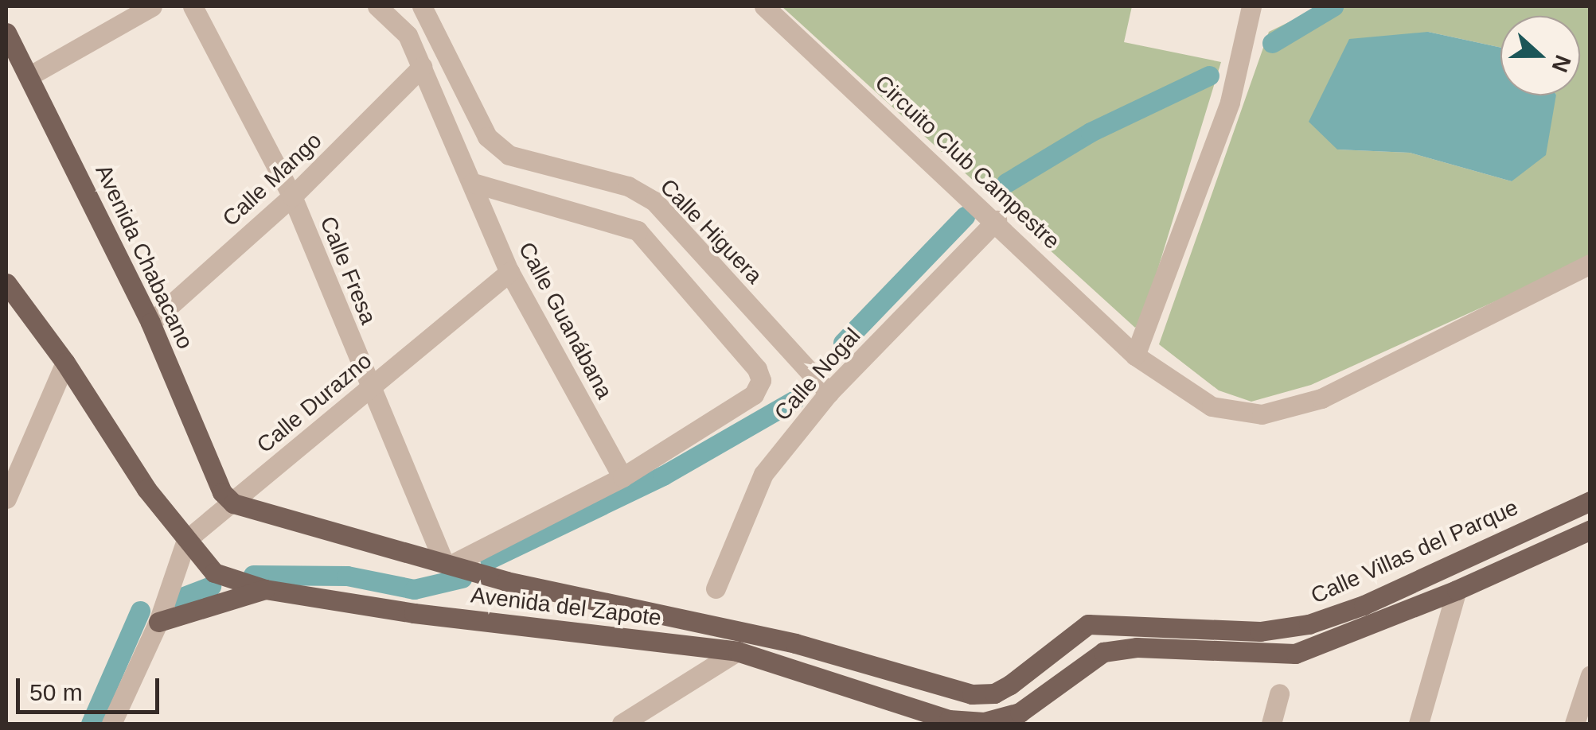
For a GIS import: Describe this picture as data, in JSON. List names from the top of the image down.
{
  "streets": {
    "main road": ["Avenida Chabacano", "Calle Villas del Parque", "Avenida del Zapote"],
    "street": [
      "Circuito Club Campestre",
      "Calle Mango",
      "Calle Higuera",
      "Calle Fresa",
      "Calle Guanábana",
      "Calle Nogal",
      "Calle Durazno"
    ]
  },
  "crossings": [
    ["Circuito Club Campestre", "Calle Nogal"],
    ["Calle Mango", "Avenida Chabacano"],
    ["Calle Mango", "Calle Fresa"],
    ["Calle Higuera", "Calle Nogal"],
    ["Avenida Chabacano", "Calle Durazno"],
    ["Avenida Chabacano", "Avenida del Zapote"],
    ["Calle Fresa", "Calle Nogal"],
    ["Calle Fresa", "Calle Durazno"],
    ["Calle Fresa", "Avenida del Zapote"],
    ["Calle Guanábana", "Calle Nogal"],
    ["Calle Guanábana", "Calle Durazno"],
    ["Calle Nogal", "Avenida del Zapote"],
    ["Calle Durazno", "Avenida del Zapote"],
    ["Calle Villas del Parque", "Avenida del Zapote"]
  ],
  "scale_bar": "50 m",
  "north": "right"
}
